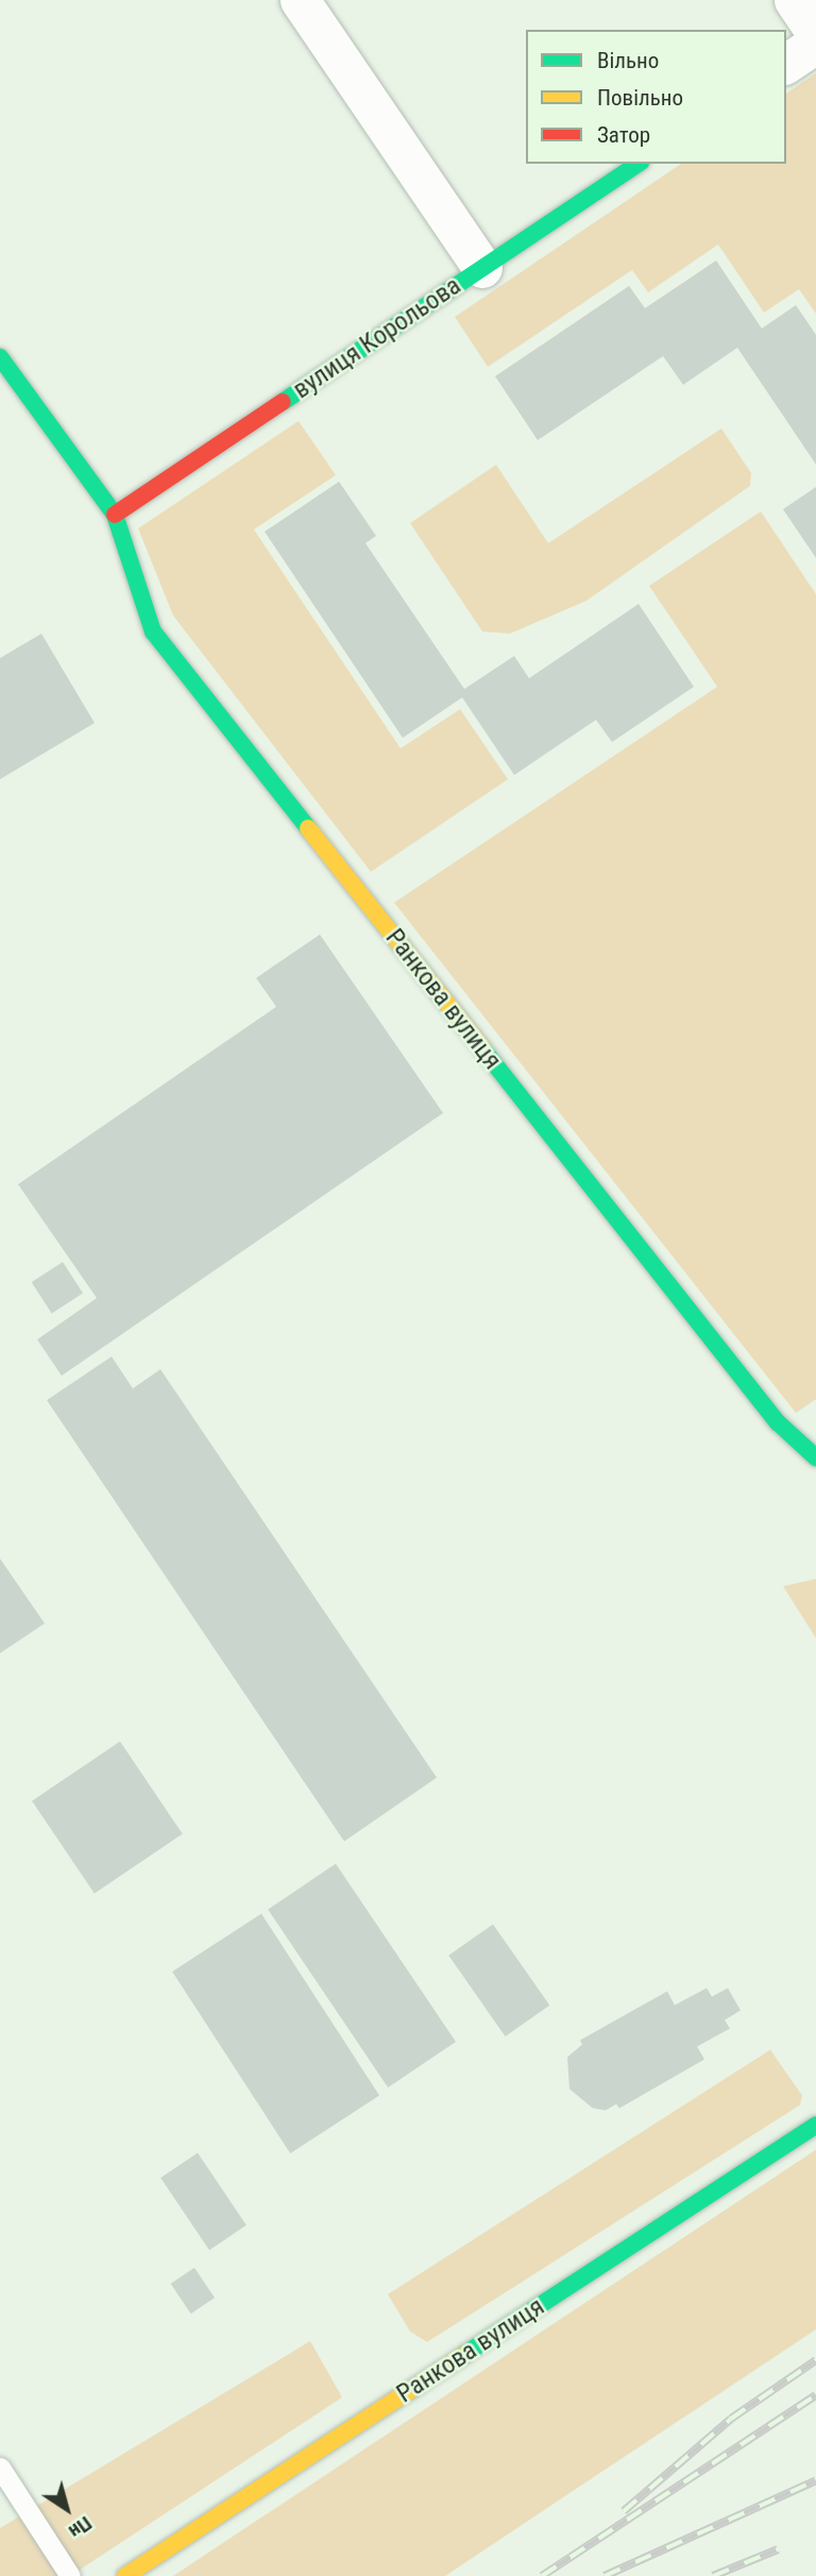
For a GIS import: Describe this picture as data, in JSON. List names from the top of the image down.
{
  "streets": {
    "street": ["вулиця Корольова", "Ранкова вулиця"]
  },
  "crossings": [
    ["вулиця Корольова", "Ранкова вулиця"]
  ],
  "legend": ["Вільно", "Повільно", "Затор"],
  "north": "bottom right"
}
